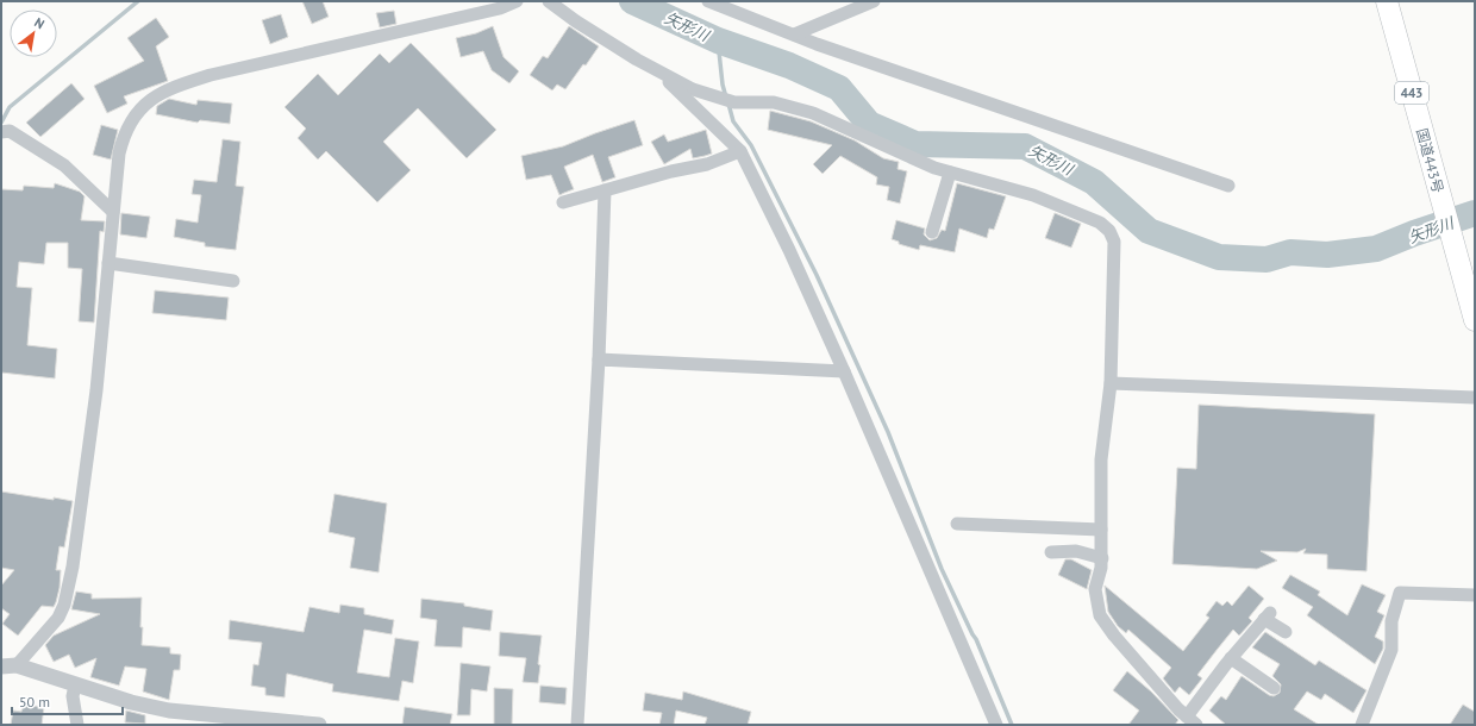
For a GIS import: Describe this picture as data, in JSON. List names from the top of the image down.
{
  "streets": {
    "highway": ["443", "国道443号"]
  },
  "water": ["矢形川"],
  "scale_bar": "50 m",
  "north": "top right"
}
